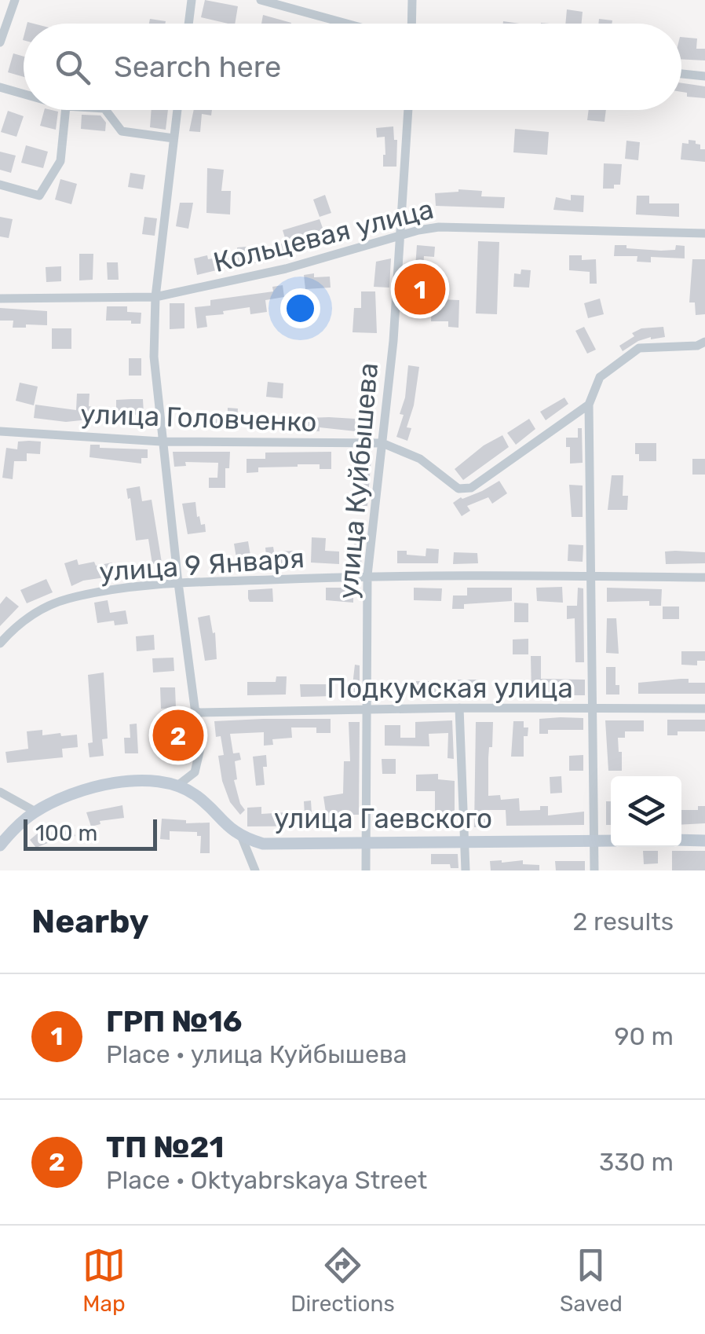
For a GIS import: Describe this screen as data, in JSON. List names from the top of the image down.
{
  "streets": {
    "main road": ["улица Гаевского"],
    "street": [
      "Кольцевая улица",
      "улица Головченко",
      "улица Куйбышева",
      "улица 9 Января",
      "Подкумская улица"
    ]
  },
  "crossings": [
    ["Кольцевая улица", "улица Куйбышева"],
    ["улица Головченко", "улица Куйбышева"],
    ["улица Куйбышева", "улица 9 Января"],
    ["улица Куйбышева", "Подкумская улица"],
    ["улица Куйбышева", "улица Гаевского"]
  ],
  "scale_bar": "100 m",
  "page": {
    "search": "Search here",
    "pins": ["1", "2"],
    "scale": "100 m",
    "heading": ["Nearby", "2 results"],
    "list": [
      {
        "mark": "1",
        "name": "ГРП №16",
        "note": "Place · улица Куйбышева",
        "value": "90 m"
      },
      {
        "mark": "2",
        "name": "ТП №21",
        "note": "Place · Oktyabrskaya Street",
        "value": "330 m"
      }
    ],
    "nav": ["Map", "Directions", "Saved"]
  }
}
